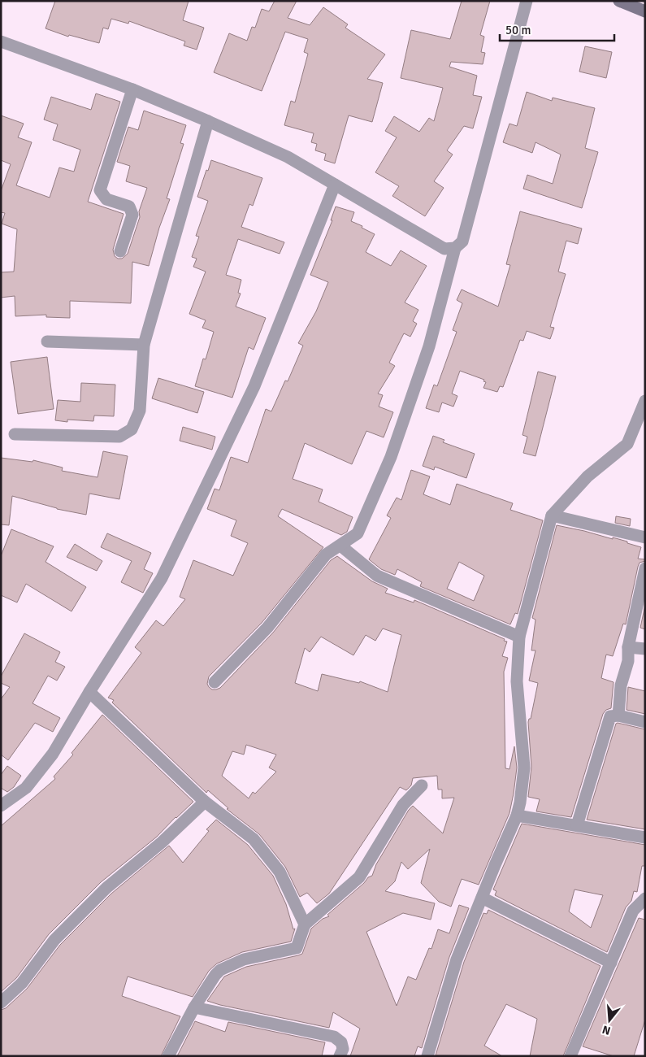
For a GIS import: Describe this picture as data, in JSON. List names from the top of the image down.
{
  "scale_bar": "50 m",
  "north": "bottom"
}
